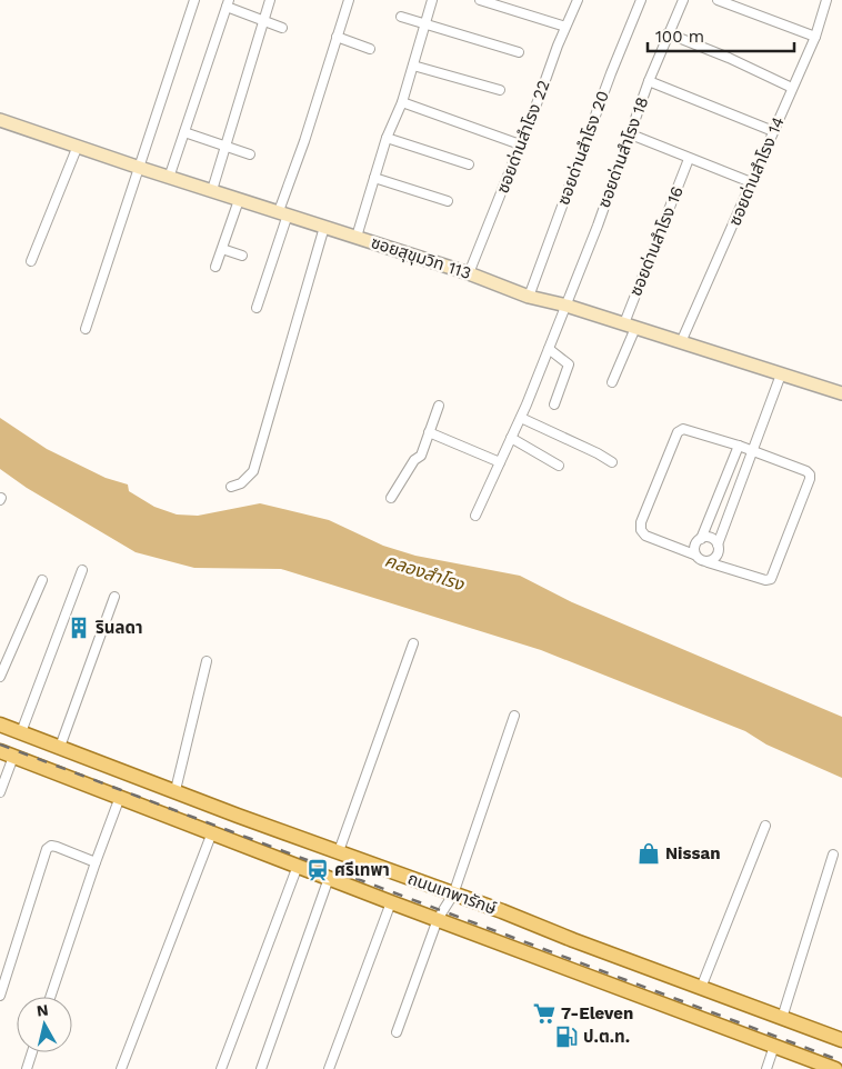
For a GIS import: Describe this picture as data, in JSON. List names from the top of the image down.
{
  "streets": {
    "main road": ["ซอยสุขุมวิท 113", "ถนนเทพารักษ์"],
    "street": [
      "ซอยด่านสำโรง 22",
      "ซอยด่านสำโรง 20",
      "ซอยด่านสำโรง 18",
      "ซอยด่านสำโรง 14",
      "ซอยด่านสำโรง 16"
    ]
  },
  "crossings": [
    ["ซอยด่านสำโรง 22", "ซอยสุขุมวิท 113"],
    ["ซอยด่านสำโรง 20", "ซอยสุขุมวิท 113"],
    ["ซอยด่านสำโรง 18", "ซอยสุขุมวิท 113"],
    ["ซอยด่านสำโรง 14", "ซอยสุขุมวิท 113"],
    ["ซอยด่านสำโรง 16", "ซอยสุขุมวิท 113"]
  ],
  "water": ["คลองสำโรง"],
  "places": {
    "building": ["รินลดา"],
    "shop": ["Nissan"],
    "station": ["ศรีเทพา"],
    "supermarket": ["7-Eleven"],
    "fuel station": ["ป.ต.ท."]
  },
  "scale_bar": "100 m",
  "north": "top"
}
